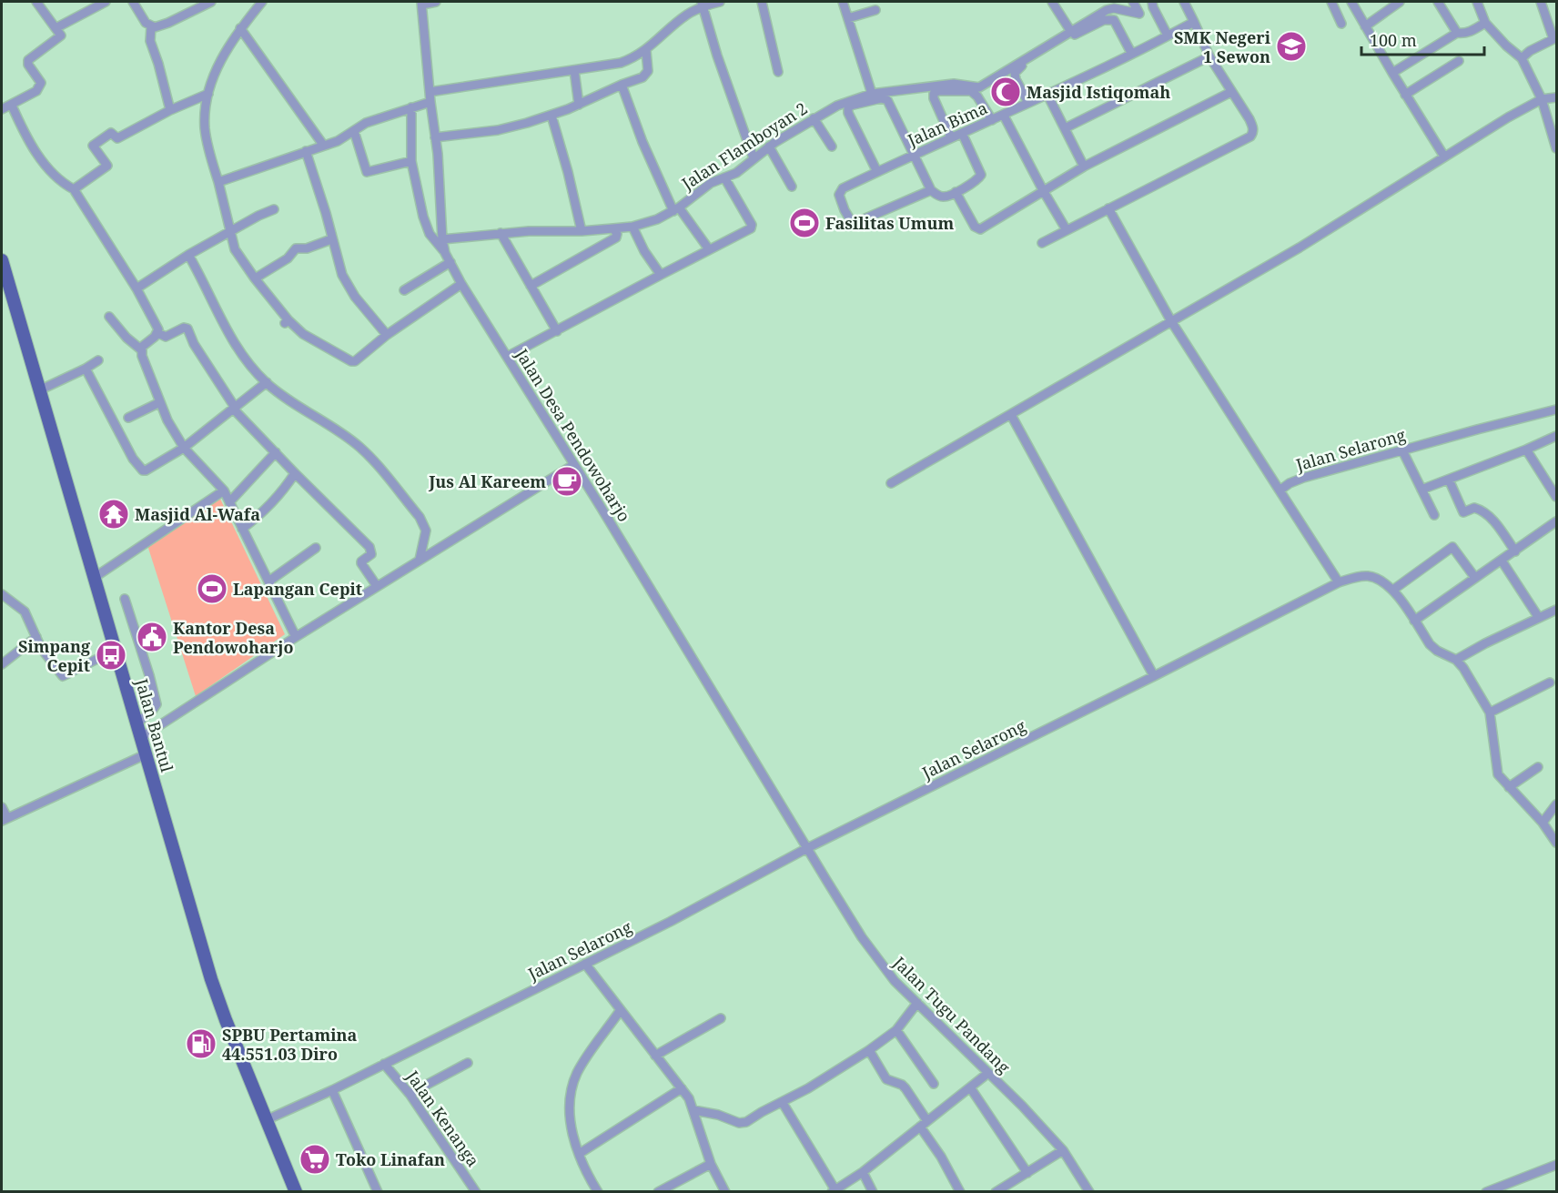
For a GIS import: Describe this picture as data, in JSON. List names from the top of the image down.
{
  "streets": {
    "main road": ["Jalan Bantul"],
    "street": [
      "Jalan Bima",
      "Jalan Flamboyan 2",
      "Jalan Desa Pendowoharjo",
      "Jalan Selarong",
      "Jalan Tugu Pandang",
      "Jalan Kenanga"
    ]
  },
  "crossings": [
    ["Jalan Flamboyan 2", "Jalan Desa Pendowoharjo"],
    ["Jalan Desa Pendowoharjo", "Jalan Selarong"],
    ["Jalan Desa Pendowoharjo", "Jalan Tugu Pandang"],
    ["Jalan Selarong", "Jalan Bantul"],
    ["Jalan Selarong", "Jalan Tugu Pandang"],
    ["Jalan Selarong", "Jalan Kenanga"]
  ],
  "places": {
    "school or university": ["SMK Negeri 1 Sewon"],
    "mosque": ["Masjid Istiqomah"],
    "sports": ["Fasilitas Umum", "Lapangan Cepit"],
    "cafe": ["Jus Al Kareem"],
    "temple": ["Masjid Al-Wafa"],
    "public building": ["Kantor Desa Pendowoharjo"],
    "bus stop": ["Simpang Cepit"],
    "fuel station": ["SPBU Pertamina 44.551.03 Diro"],
    "supermarket": ["Toko Linafan"]
  },
  "scale_bar": "100 m"
}
